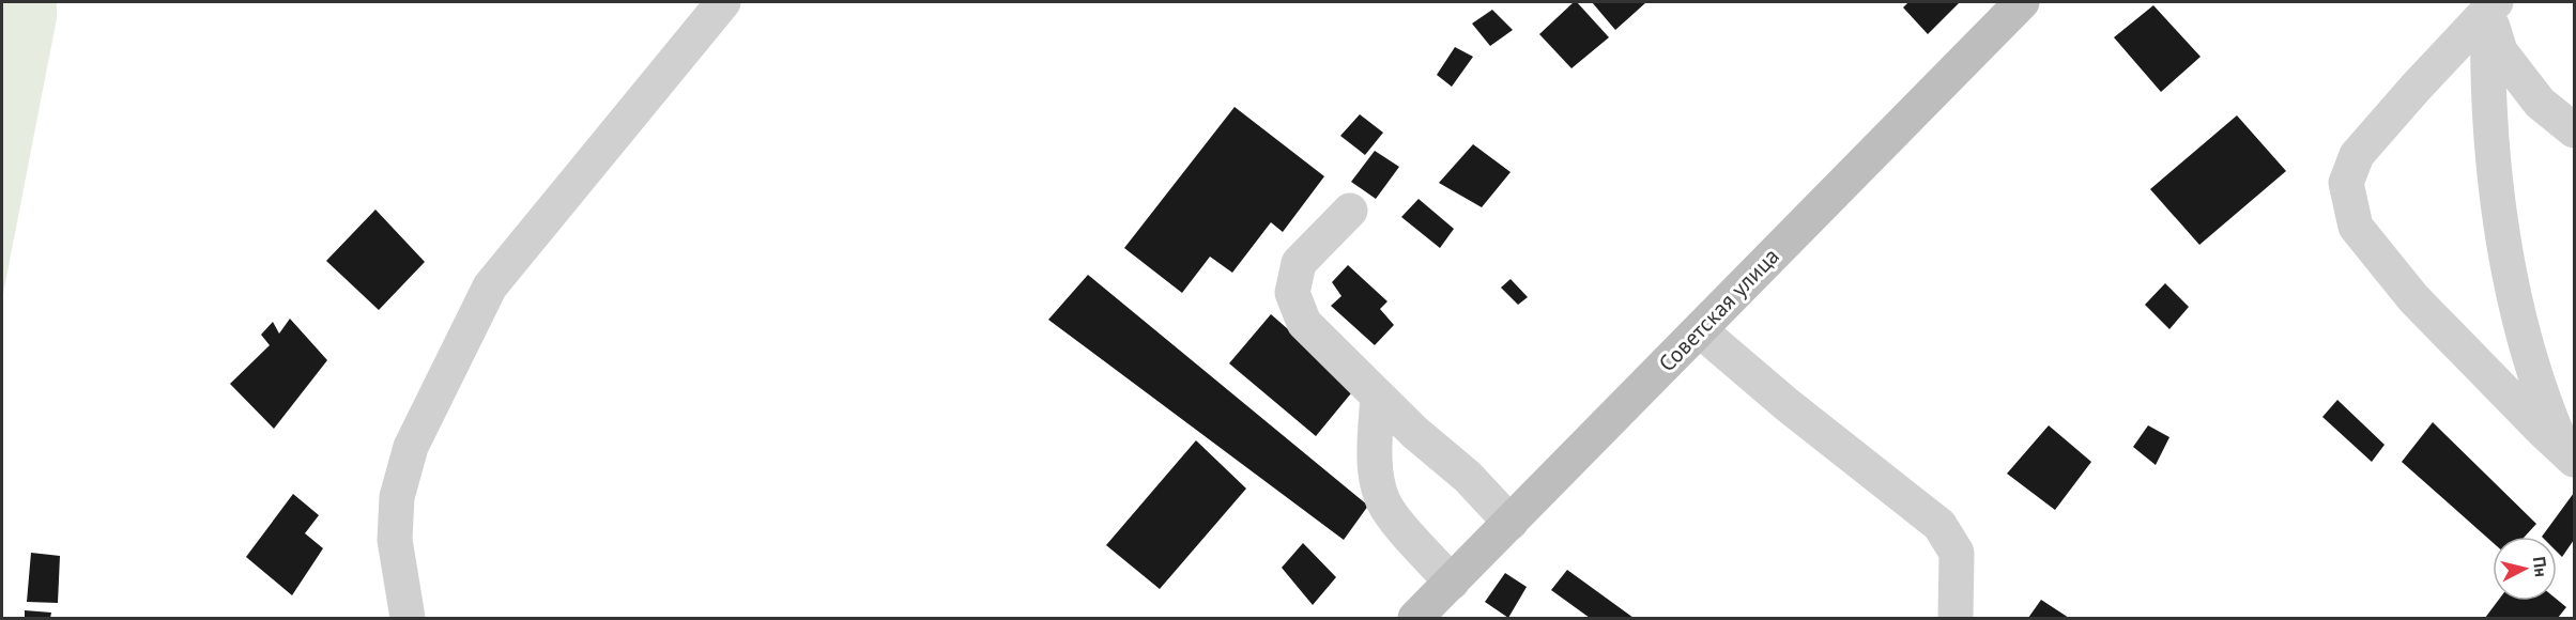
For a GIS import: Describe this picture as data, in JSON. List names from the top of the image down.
{
  "streets": {
    "main road": ["Советская улица"]
  },
  "north": "right"
}
